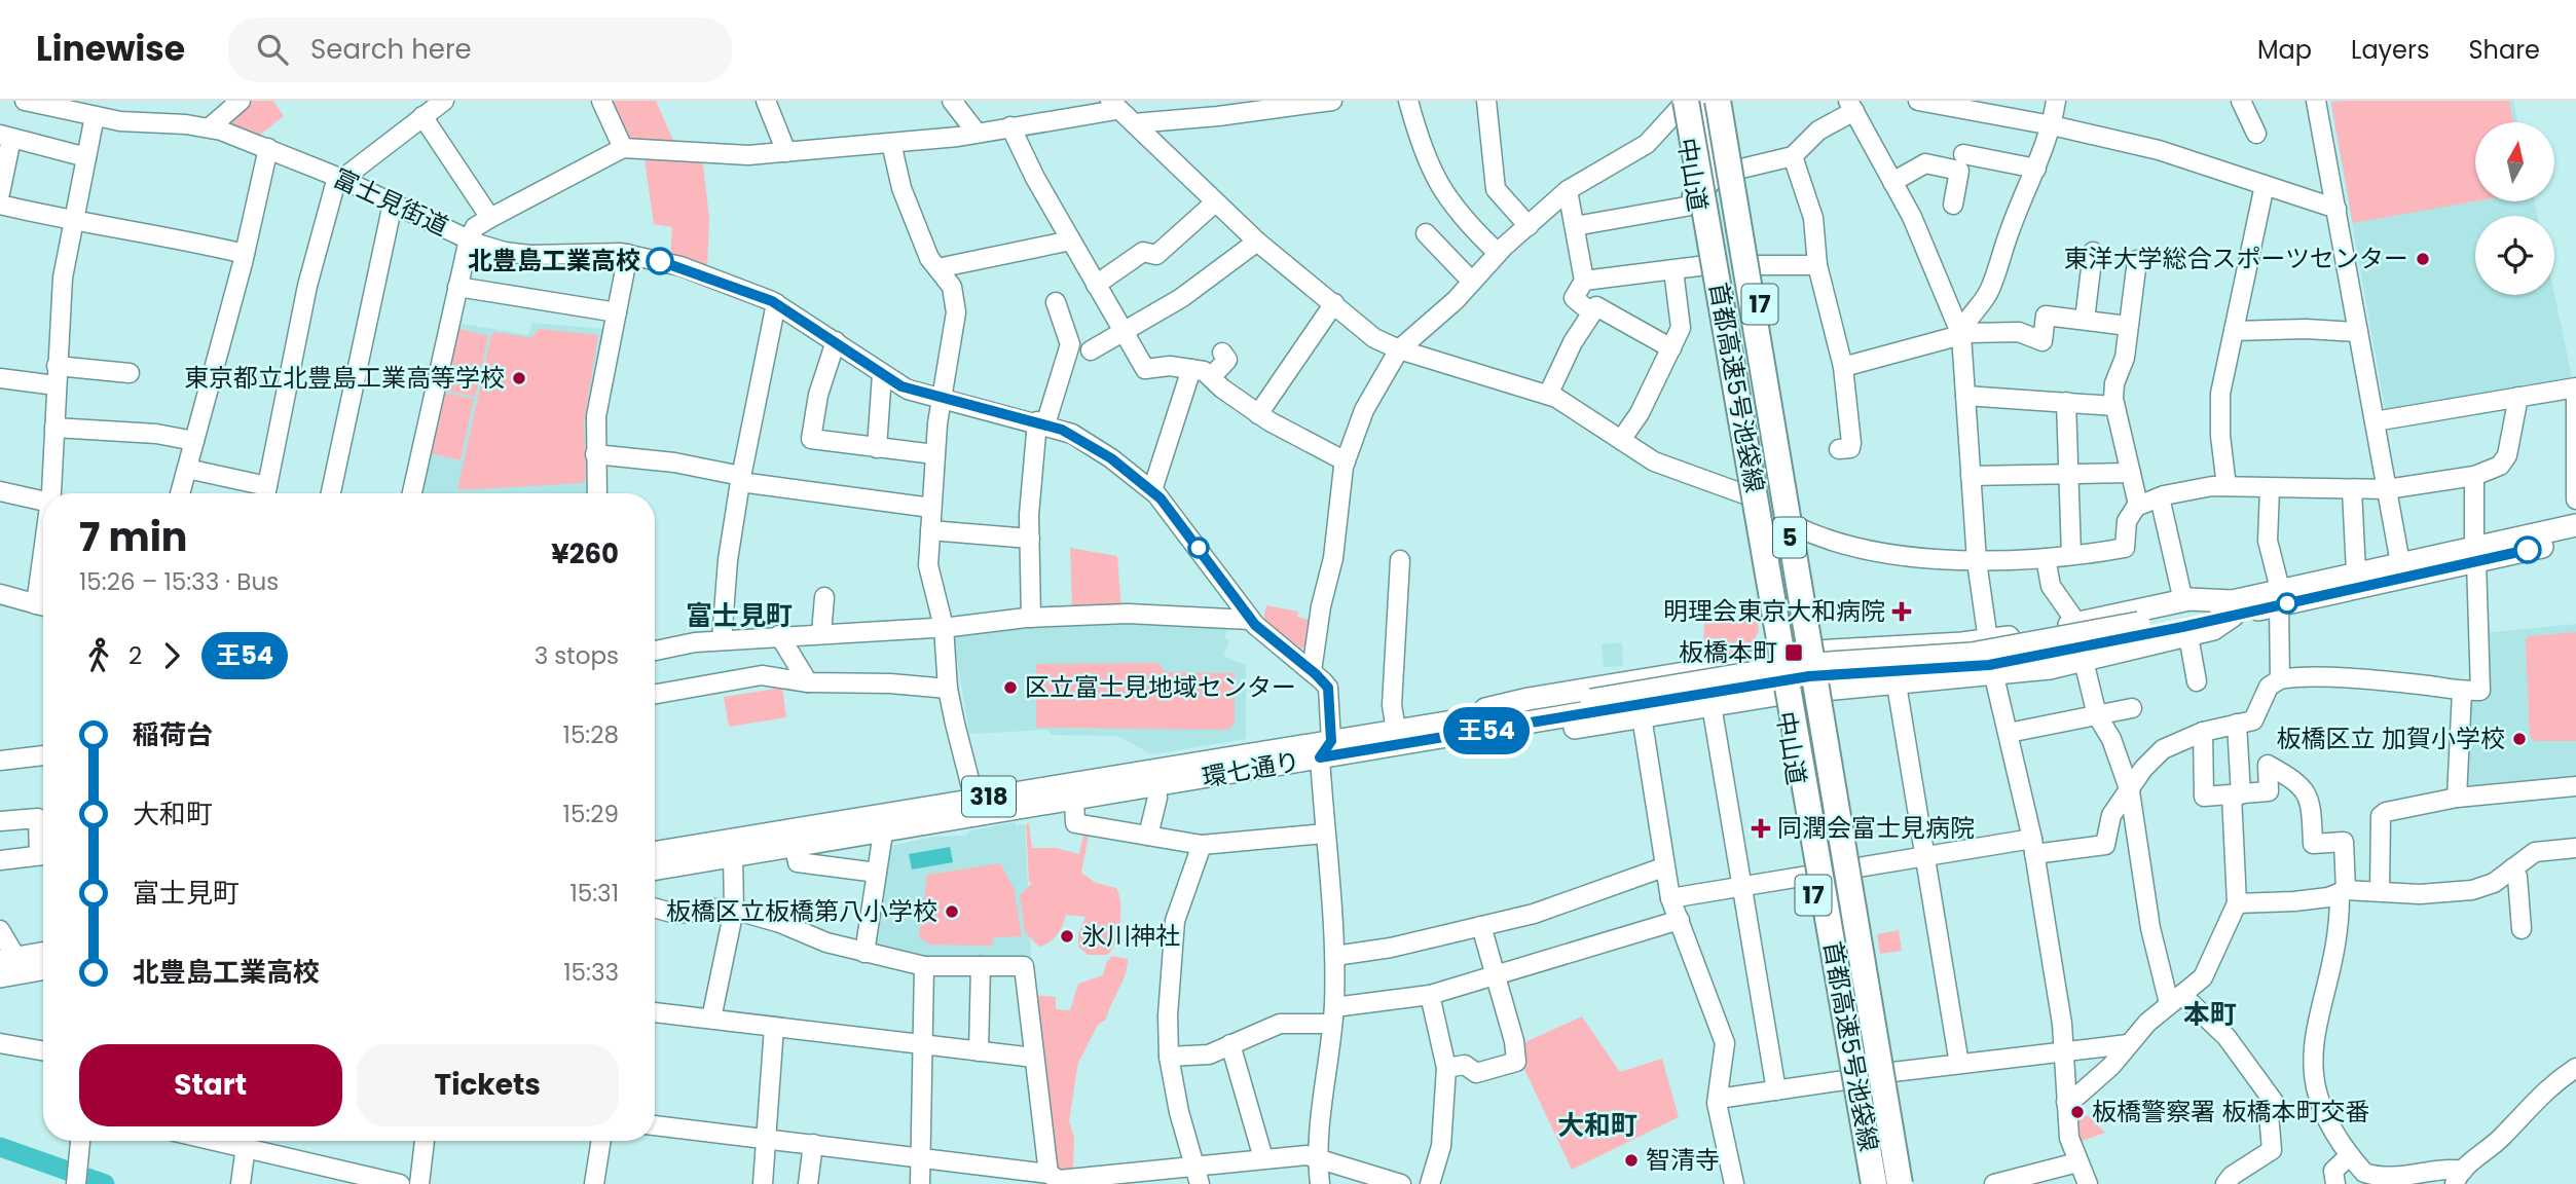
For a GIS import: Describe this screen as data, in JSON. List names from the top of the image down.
{
  "streets": {
    "highway": [
      "中山道",
      "17",
      "首都高速5号池袋線",
      "5"
    ],
    "main road": ["環七通り", "318"],
    "street": ["富士見街道"]
  },
  "crossings": [
    ["中山道", "17"],
    ["中山道", "首都高速5号池袋線"],
    ["中山道", "5"],
    ["富士見街道", "環七通り"],
    ["17", "首都高速5号池袋線"],
    ["17", "5"],
    ["首都高速5号池袋線", "5"]
  ],
  "districts": ["富士見町", "本町", "大和町"],
  "places": {
    "other": [
      "東洋大学総合スポーツセンター",
      "北豊島工業高校",
      "東京都立北豊島工業高等学校",
      "区立富士見地域センター",
      "板橋区立 加賀小学校",
      "板橋区立板橋第八小学校",
      "氷川神社",
      "板橋警察署 板橋本町交番",
      "智清寺"
    ],
    "health": ["明理会東京大和病院", "同潤会富士見病院"],
    "transit": ["板橋本町"]
  },
  "lines": ["bus line 王54"],
  "north": "top",
  "page": {
    "header": "Linewise",
    "search": "Search here",
    "nav": ["Map", "Layers", "Share"],
    "on_map": "王54",
    "heading": ["7 min", "15:26 – 15:33 · Bus", "¥260"],
    "legs": ["2", "王54", "3 stops"],
    "list": [
      {
        "name": "稲荷台",
        "value": "15:28"
      },
      {
        "name": "大和町",
        "value": "15:29"
      },
      {
        "name": "富士見町",
        "value": "15:31"
      },
      {
        "name": "北豊島工業高校",
        "value": "15:33"
      }
    ],
    "buttons": ["Start", "Tickets"]
  }
}
